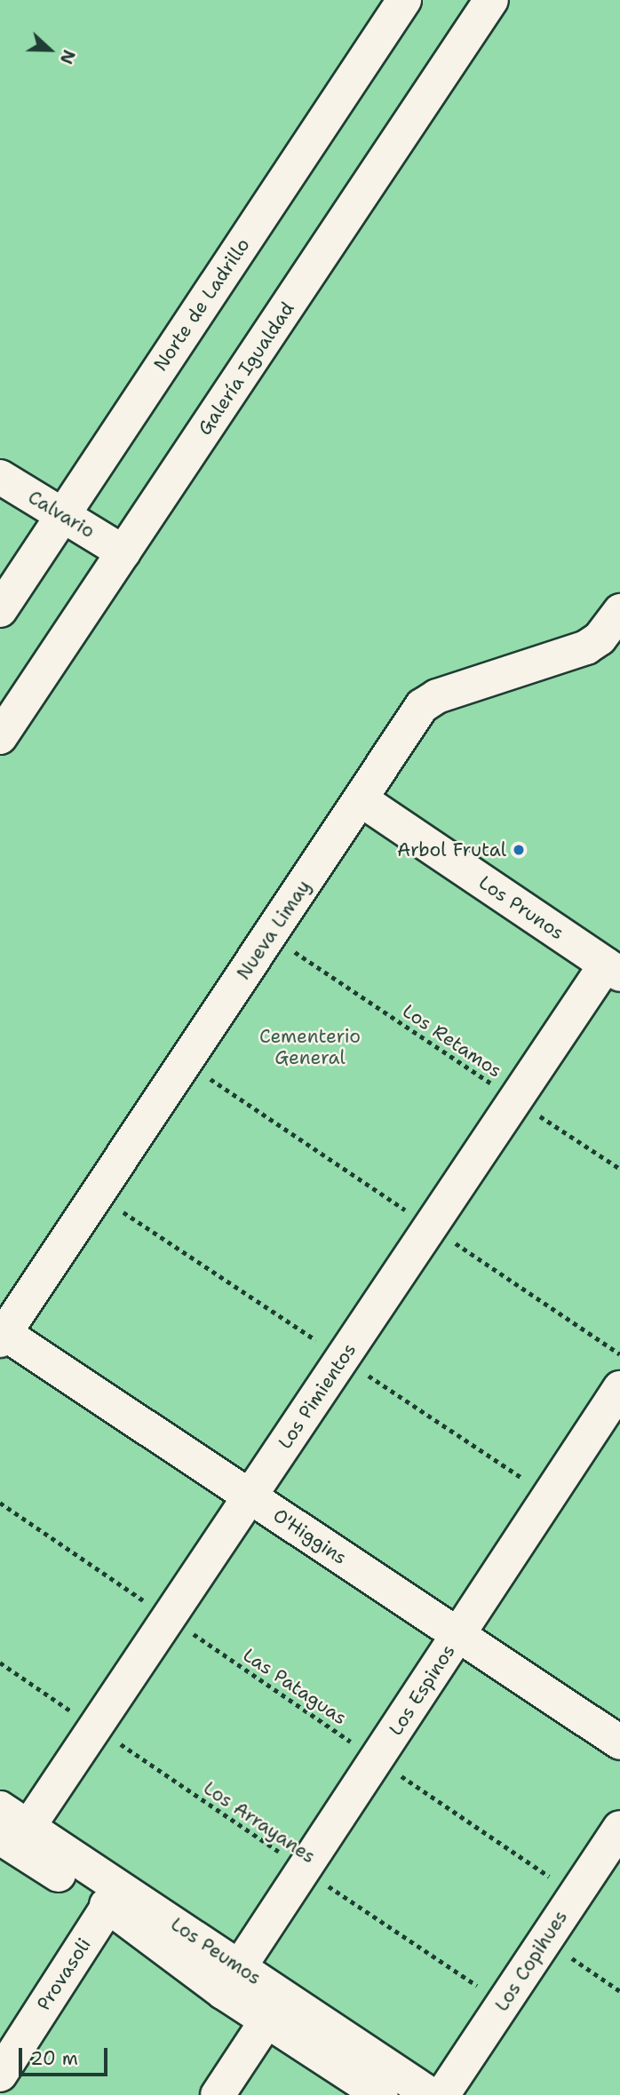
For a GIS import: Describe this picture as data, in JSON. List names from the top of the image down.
{
  "streets": {
    "street": [
      "Norte de Ladrillo",
      "Galería Igualdad",
      "Calvario",
      "Los Prunos",
      "Nueva Limay",
      "Los Pimientos",
      "O'Higgins",
      "Los Espinos",
      "Los Peumos",
      "Los Copihues",
      "Provasoli"
    ],
    "path": ["Los Retamos", "Las Pataguas", "Los Arrayanes"]
  },
  "crossings": [
    ["Norte de Ladrillo", "Calvario"],
    ["Galería Igualdad", "Calvario"],
    ["Los Prunos", "Nueva Limay"],
    ["Los Prunos", "Los Pimientos"],
    ["Nueva Limay", "Los Retamos"],
    ["Nueva Limay", "O'Higgins"],
    ["Los Retamos", "Los Pimientos"],
    ["Los Pimientos", "O'Higgins"],
    ["Los Pimientos", "Las Pataguas"],
    ["Los Pimientos", "Los Arrayanes"],
    ["Los Pimientos", "Los Peumos"],
    ["O'Higgins", "Los Espinos"],
    ["Las Pataguas", "Los Espinos"],
    ["Las Pataguas", "Los Copihues"],
    ["Los Espinos", "Los Arrayanes"],
    ["Los Espinos", "Los Peumos"],
    ["Los Arrayanes", "Los Copihues"]
  ],
  "parks": ["Cementerio General"],
  "places": ["Arbol Frutal"],
  "scale_bar": "20 m",
  "north": "right"
}
